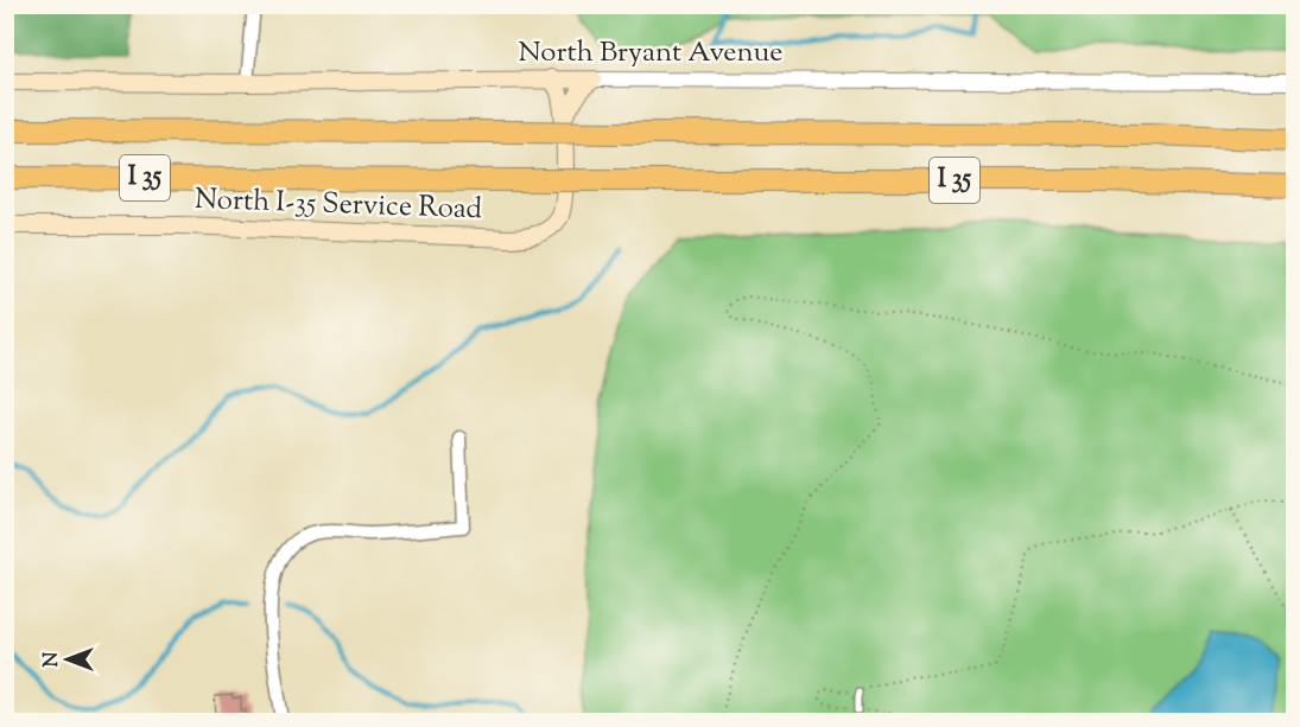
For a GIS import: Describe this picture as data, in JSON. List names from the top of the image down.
{
  "streets": {
    "highway": ["I 35"],
    "main road": ["North Bryant Avenue", "North I-35 Service Road"]
  },
  "crossings": [
    ["North Bryant Avenue", "North I-35 Service Road"]
  ],
  "north": "left"
}
